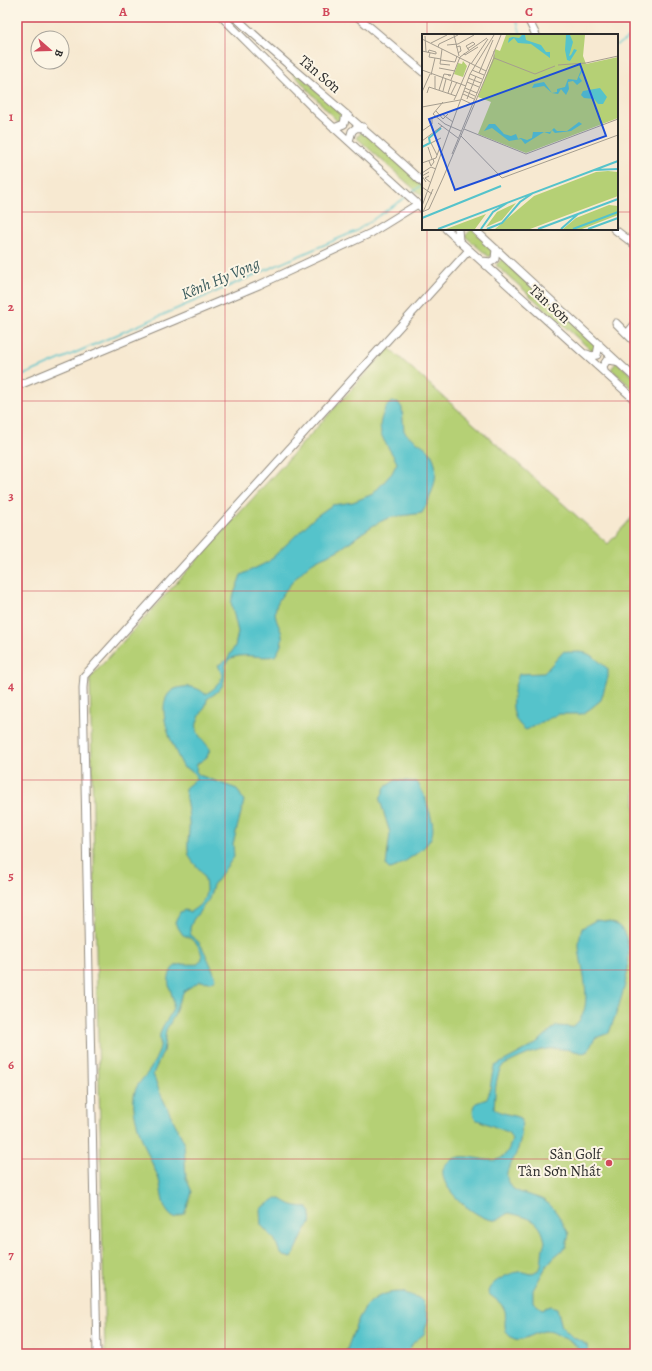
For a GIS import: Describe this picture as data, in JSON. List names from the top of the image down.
{
  "streets": {
    "street": ["Tân Sơn"]
  },
  "water": ["Kênh Hy Vọng"],
  "places": ["Sân Golf Tân Sơn Nhất"],
  "north": "right",
  "grid": {
    "columns": ["A", "B", "C"],
    "rows": [
      "1",
      "2",
      "3",
      "4",
      "5",
      "6",
      "7"
    ]
  }
}
